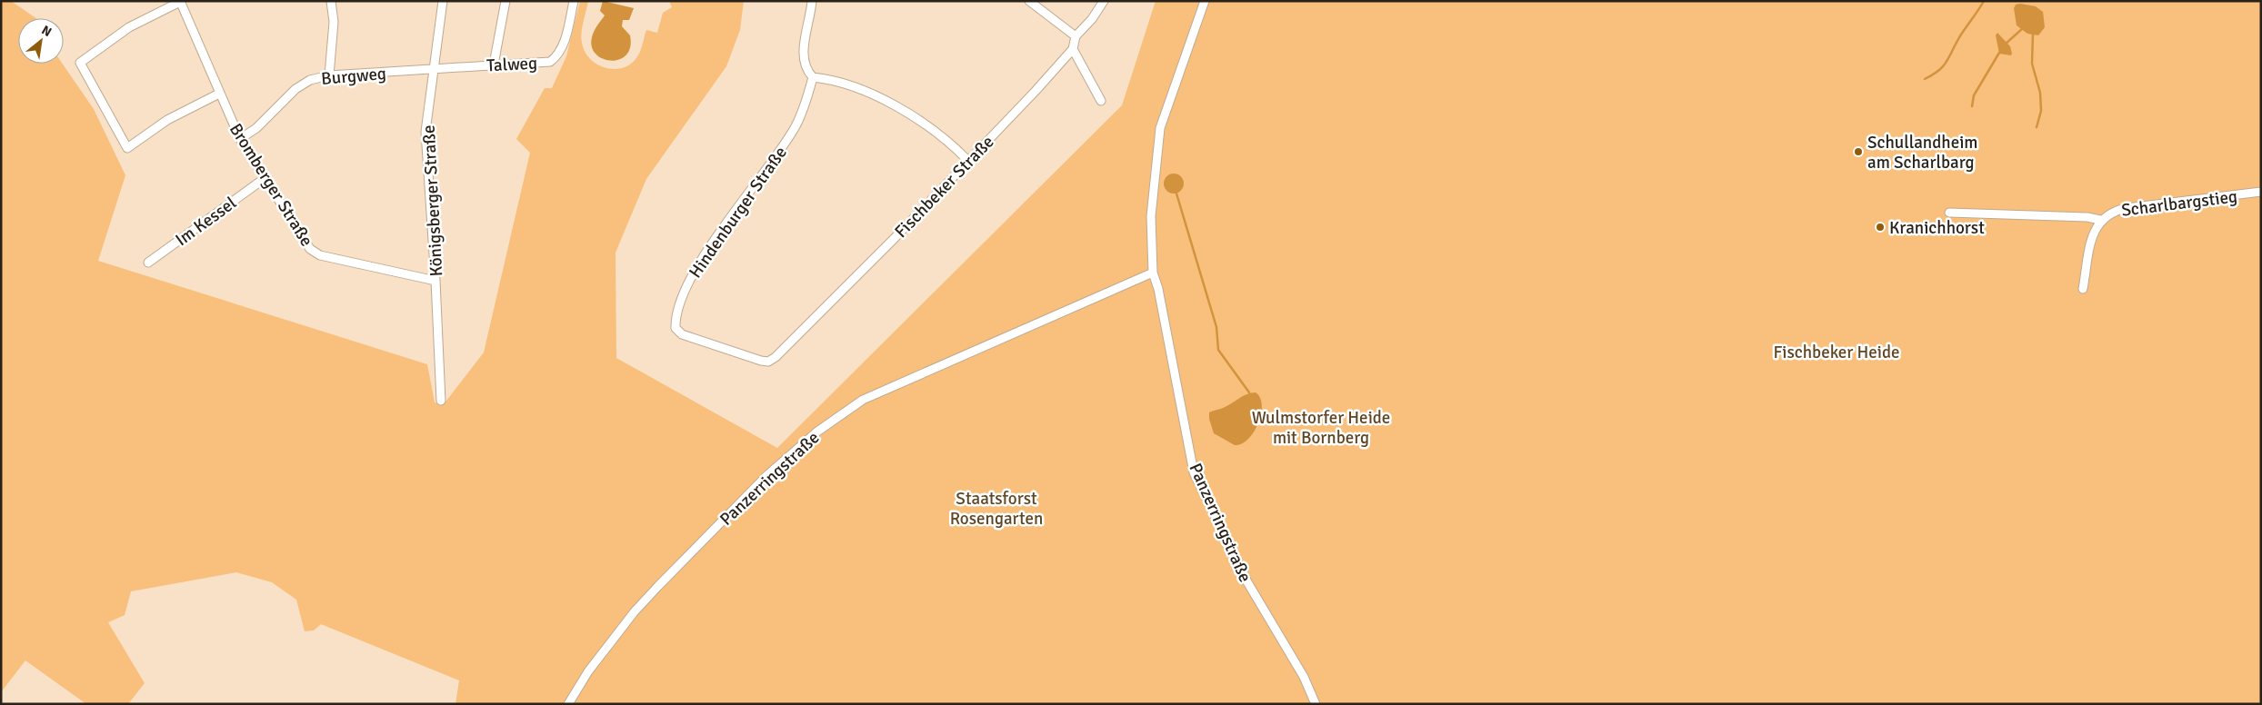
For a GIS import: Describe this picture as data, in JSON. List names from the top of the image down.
{
  "streets": {
    "street": [
      "Talweg",
      "Burgweg",
      "Bromberger Straße",
      "Fischbeker Straße",
      "Königsberger Straße",
      "Scharlbargstieg",
      "Hindenburger Straße",
      "Im Kessel",
      "Panzerringstraße"
    ]
  },
  "crossings": [
    ["Talweg", "Burgweg"],
    ["Talweg", "Königsberger Straße"],
    ["Burgweg", "Bromberger Straße"],
    ["Burgweg", "Königsberger Straße"],
    ["Bromberger Straße", "Königsberger Straße"],
    ["Bromberger Straße", "Im Kessel"],
    ["Fischbeker Straße", "Hindenburger Straße"]
  ],
  "parks": ["Fischbeker Heide", "Wulmstorfer Heide mit Bornberg", "Staatsforst Rosengarten"],
  "places": ["Schullandheim am Scharlbarg", "Kranichhorst"],
  "north": "top right"
}
